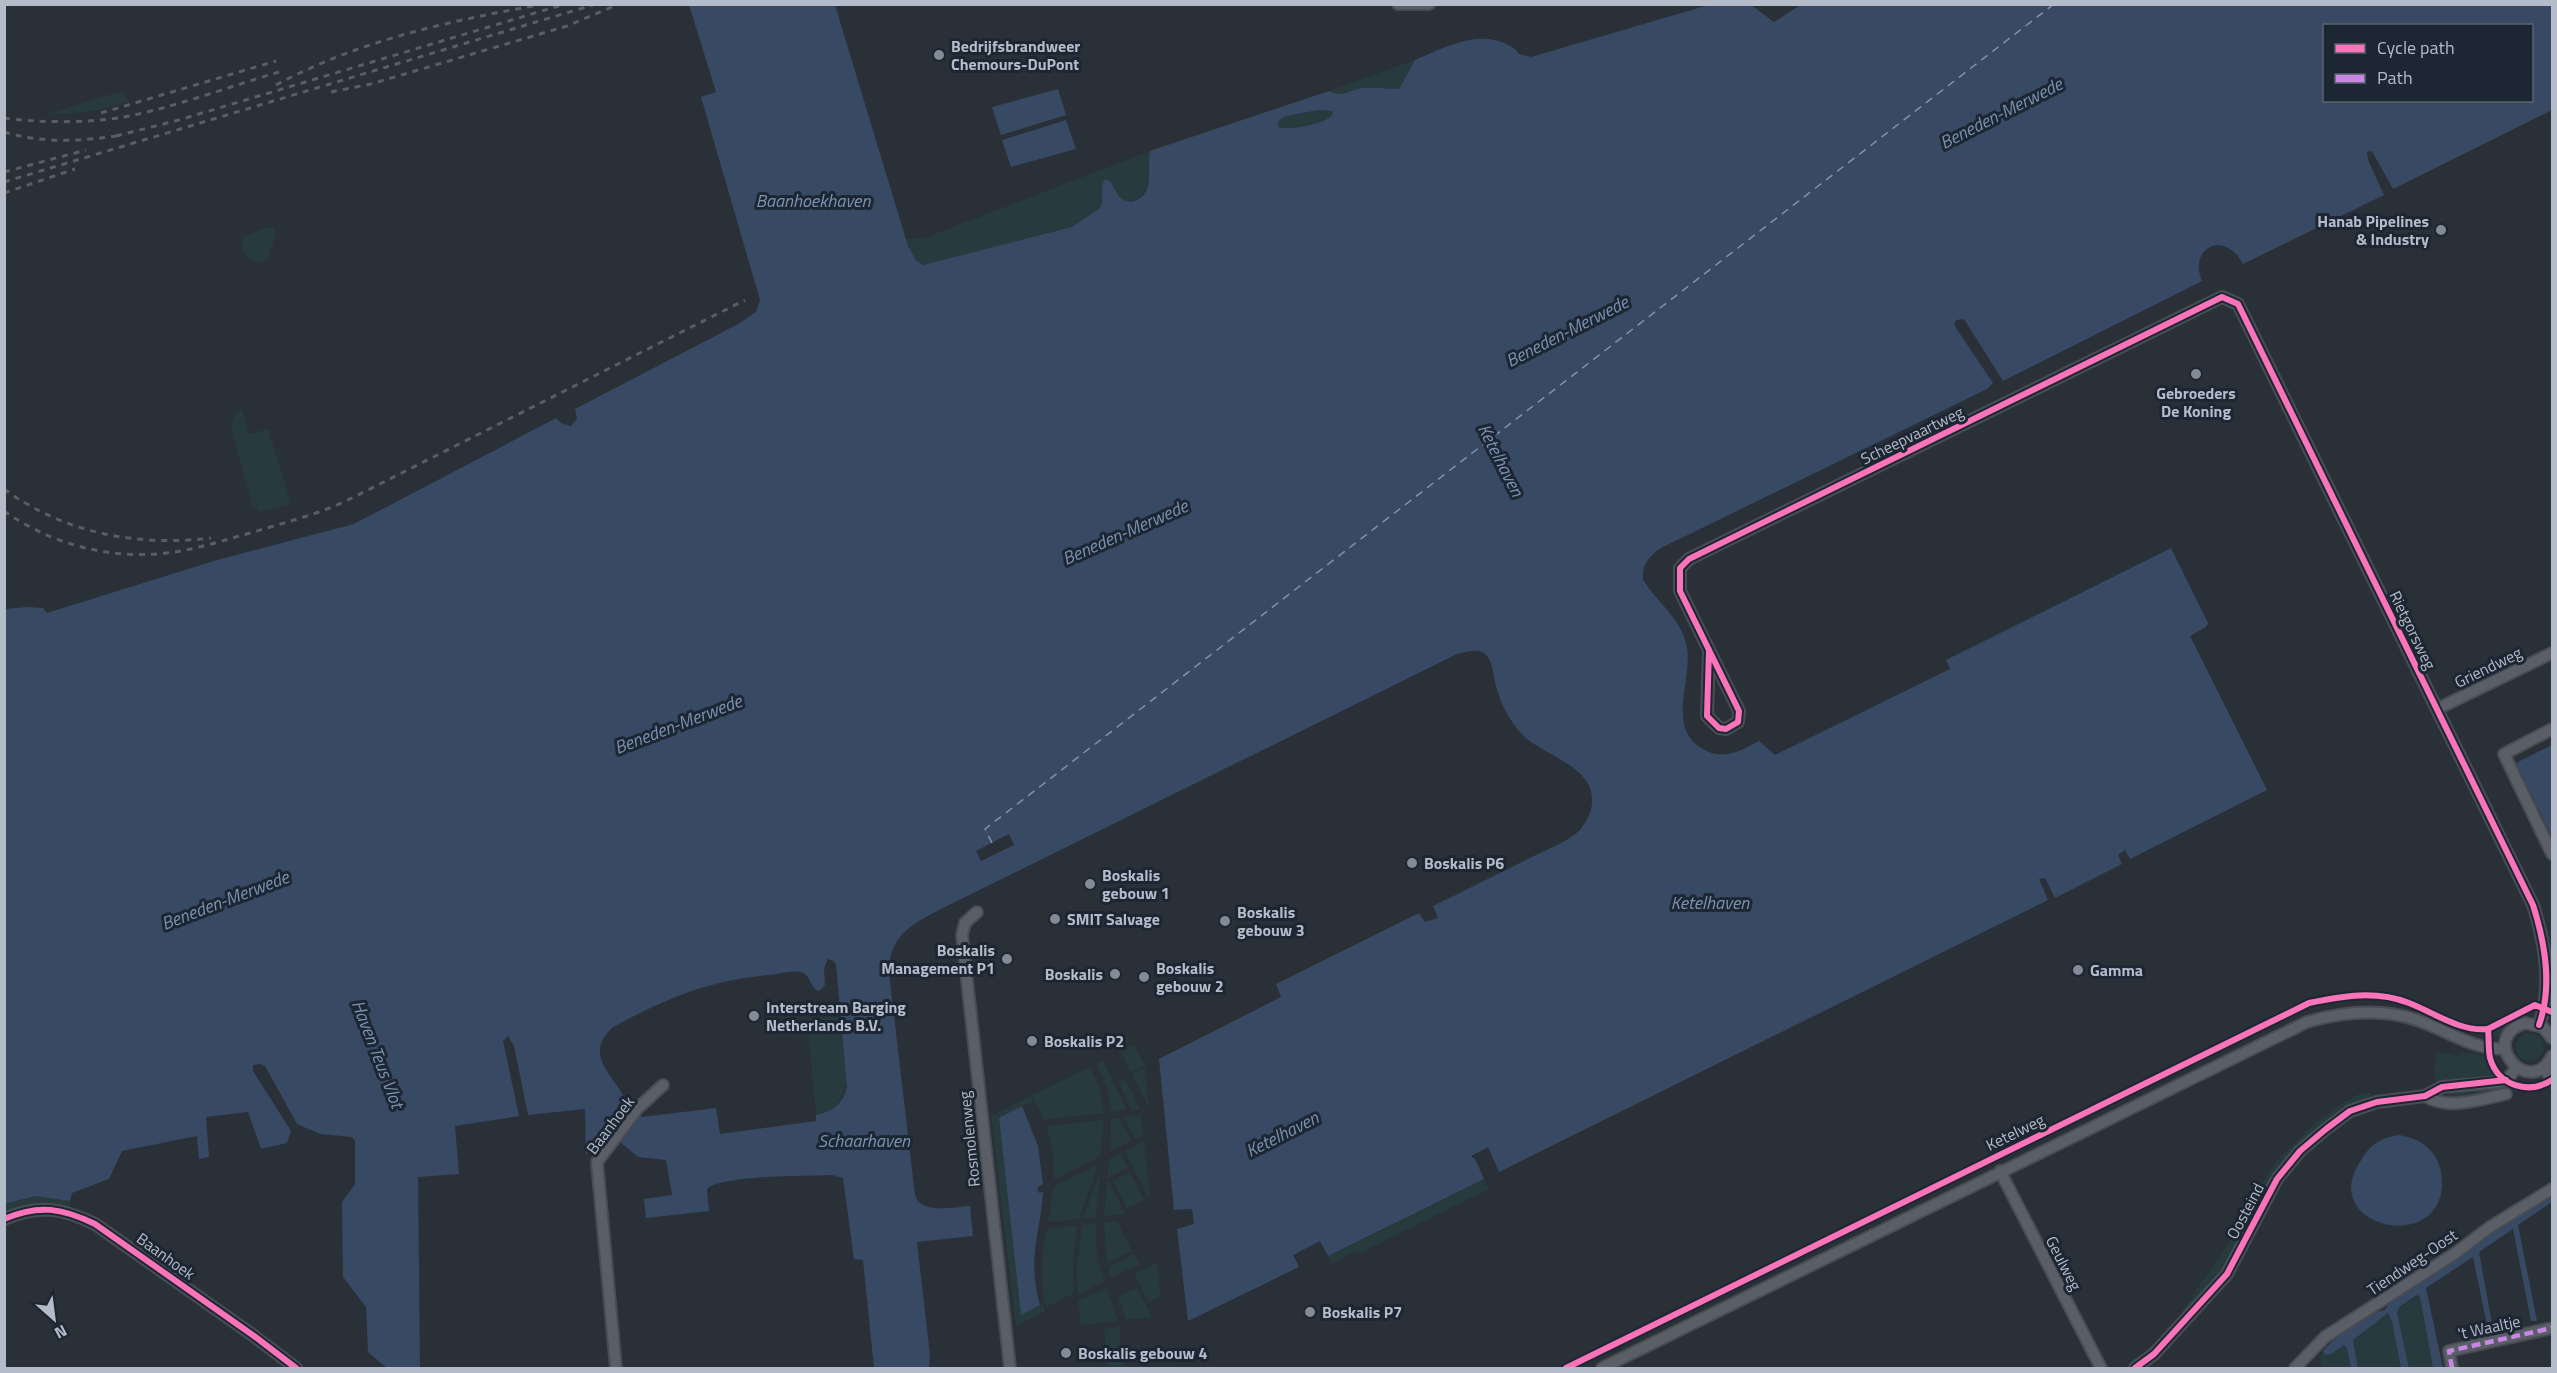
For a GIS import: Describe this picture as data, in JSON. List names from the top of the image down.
{
  "streets": {
    "street": [
      "Scheepvaartweg",
      "Rietgorsweg",
      "Griendweg",
      "Baanhoek",
      "Ketelweg",
      "Rosmolenweg",
      "Oosteind",
      "Tiendweg-Oost",
      "Geulweg",
      "'t Waaltje"
    ]
  },
  "crossings": [
    ["Scheepvaartweg", "Rietgorsweg"],
    ["Rietgorsweg", "Griendweg"],
    ["Ketelweg", "Geulweg"]
  ],
  "water": [
    "Beneden-Merwede",
    "Baanhoekhaven",
    "Ketelhaven",
    "Haven Teus Vlot",
    "Schaarhaven"
  ],
  "places": [
    "Bedrijfsbrandweer Chemours-DuPont",
    "Hanab Pipelines & Industry",
    "Gebroeders De Koning",
    "Boskalis P6",
    "Boskalis gebouw 1",
    "SMIT Salvage",
    "Boskalis gebouw 3",
    "Boskalis Management P1",
    "Gamma",
    "Boskalis",
    "Boskalis gebouw 2",
    "Interstream Barging Netherlands B.V.",
    "Boskalis P2",
    "Boskalis P7",
    "Boskalis gebouw 4"
  ],
  "legend": ["Cycle path", "Path"],
  "north": "bottom right"
}
